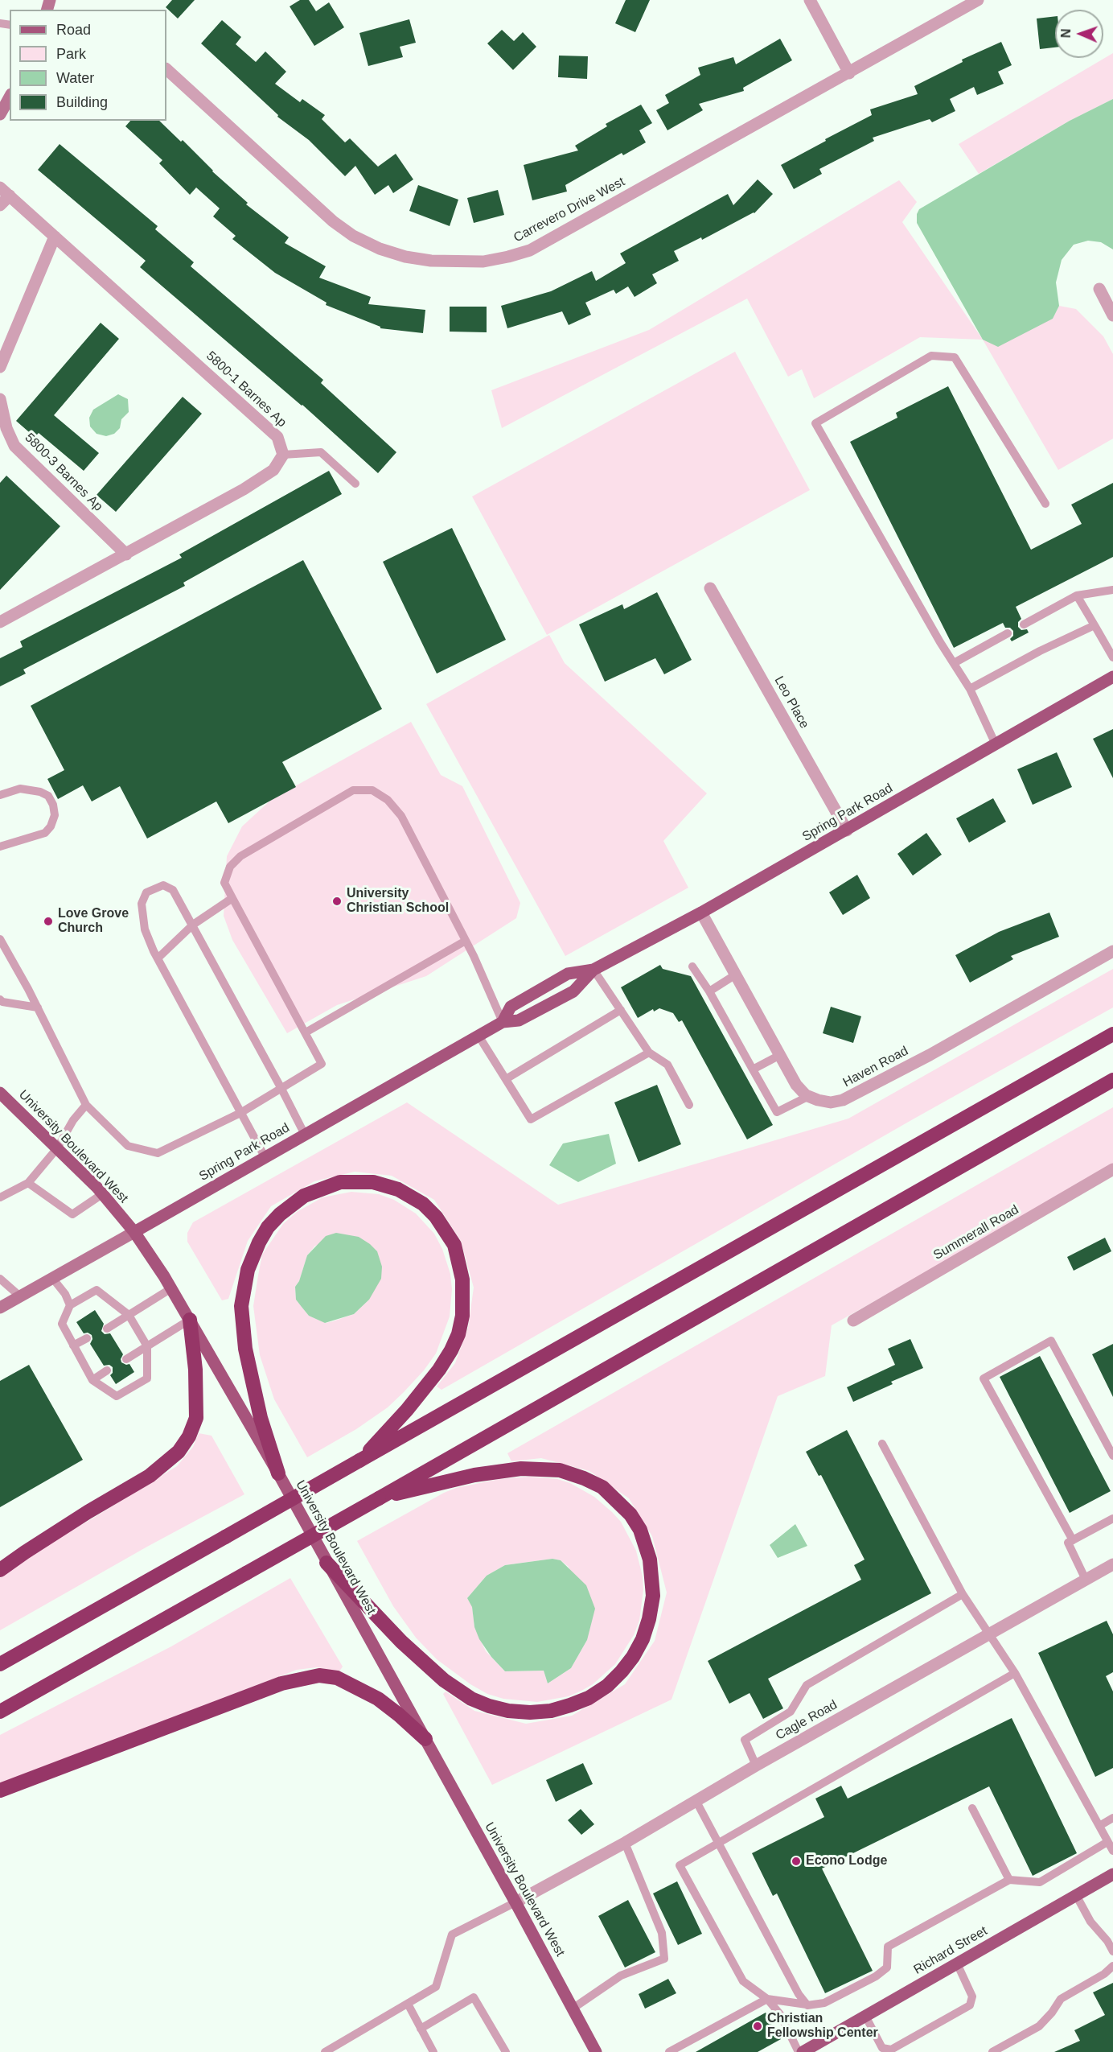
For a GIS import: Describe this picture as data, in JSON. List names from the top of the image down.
{
  "streets": {
    "main road": ["Spring Park Road", "University Boulevard West", "Richard Street"],
    "street": [
      "Carrevero Drive West",
      "5800-1 Barnes Ap",
      "5800-3 Barnes Ap",
      "Leo Place",
      "Haven Road",
      "Summerall Road",
      "Cagle Road"
    ]
  },
  "crossings": [
    ["Leo Place", "Spring Park Road"],
    ["Spring Park Road", "University Boulevard West"],
    ["University Boulevard West", "Cagle Road"]
  ],
  "places": [
    "University Christian School",
    "Love Grove Church",
    "Econo Lodge",
    "Christian Fellowship Center"
  ],
  "legend": [
    "Road",
    "Park",
    "Water",
    "Building"
  ],
  "north": "left"
}
